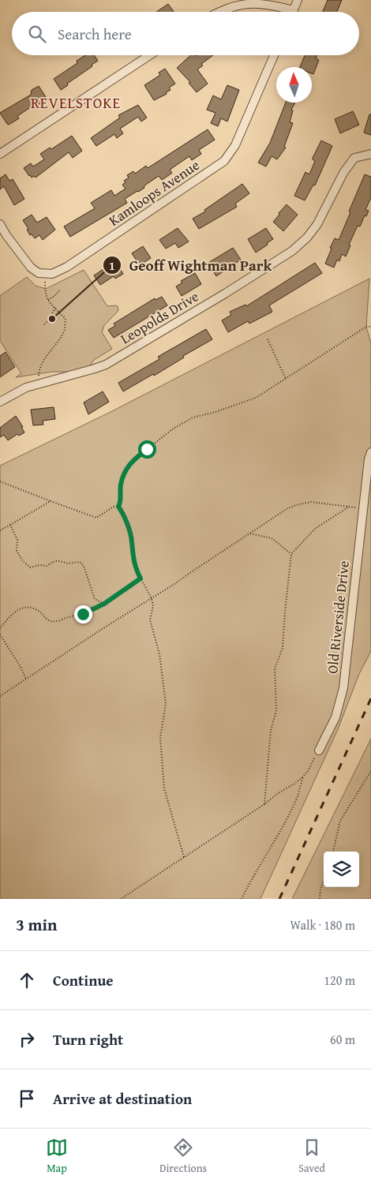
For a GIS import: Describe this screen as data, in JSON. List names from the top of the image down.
{
  "streets": {
    "street": ["Kamloops Avenue", "Leopolds Drive", "Old Riverside Drive"]
  },
  "districts": ["REVELSTOKE"],
  "places": ["Geoff Wightman Park"],
  "north": "top",
  "page": {
    "search": "Search here",
    "heading": ["3 min", "Walk · 180 m"],
    "list": [
      ["Continue", "120 m"],
      ["Turn right", "60 m"],
      "Arrive at destination"
    ],
    "nav": ["Map", "Directions", "Saved"]
  }
}
